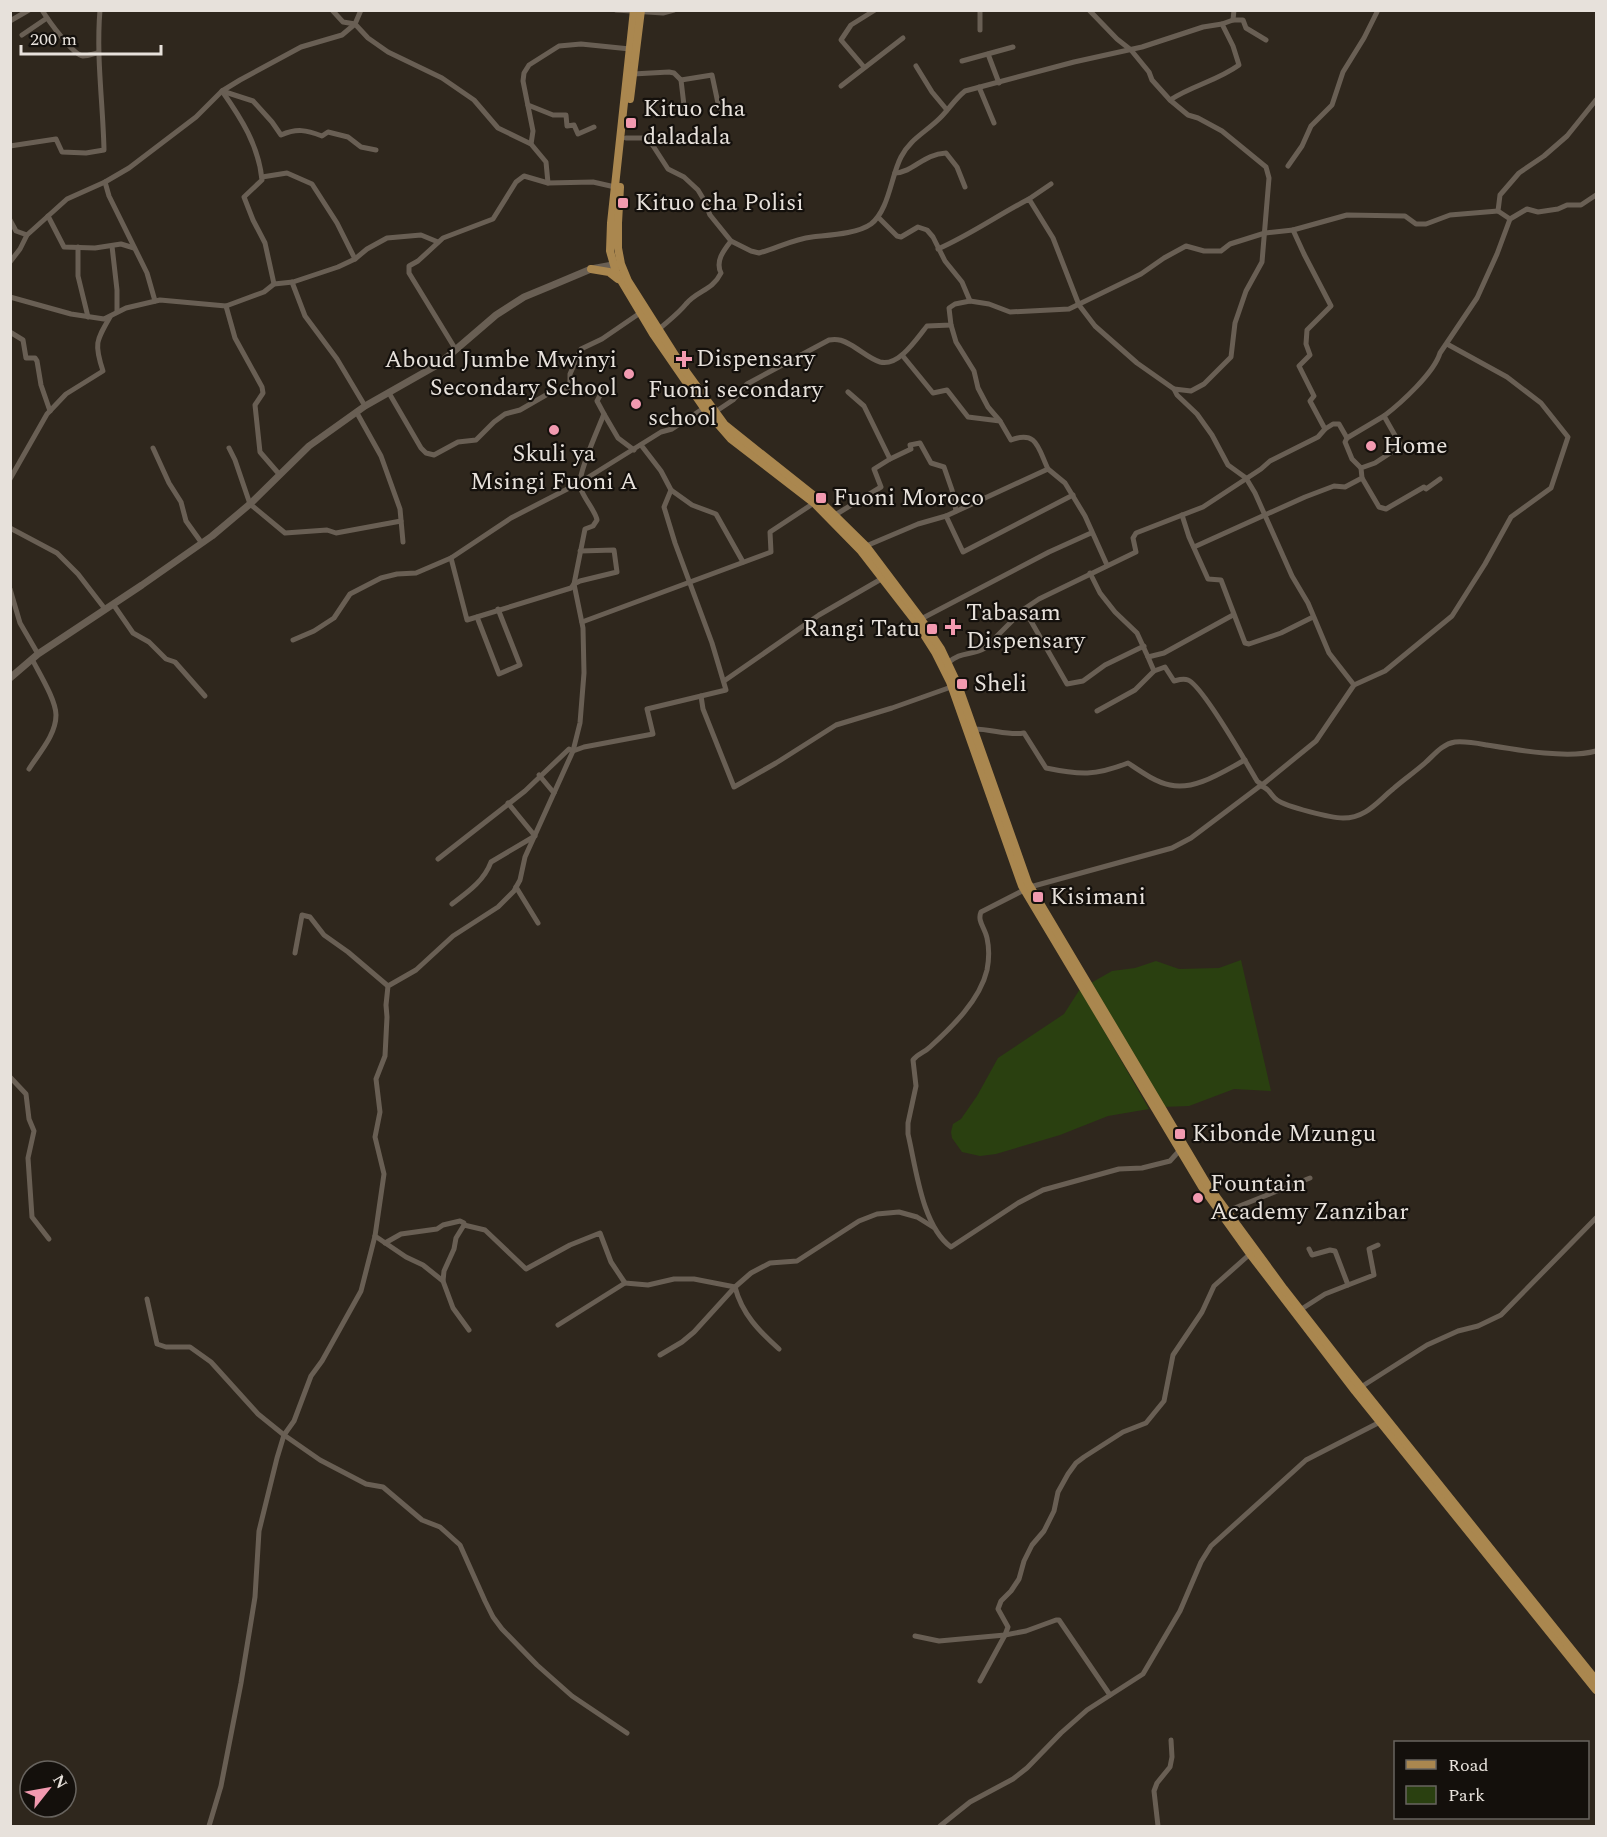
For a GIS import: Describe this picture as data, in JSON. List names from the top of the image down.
{
  "places": {
    "transit": [
      "Kituo cha daladala",
      "Kituo cha Polisi",
      "Fuoni Moroco",
      "Rangi Tatu",
      "Sheli",
      "Kisimani",
      "Kibonde Mzungu"
    ],
    "health": ["Dispensary", "Tabasam Dispensary"],
    "other": [
      "Aboud Jumbe Mwinyi Secondary School",
      "Fuoni secondary school",
      "Skuli ya Msingi Fuoni A",
      "Home",
      "Fountain Academy Zanzibar"
    ]
  },
  "legend": ["Road", "Park"],
  "scale_bar": "200 m",
  "north": "top right"
}
